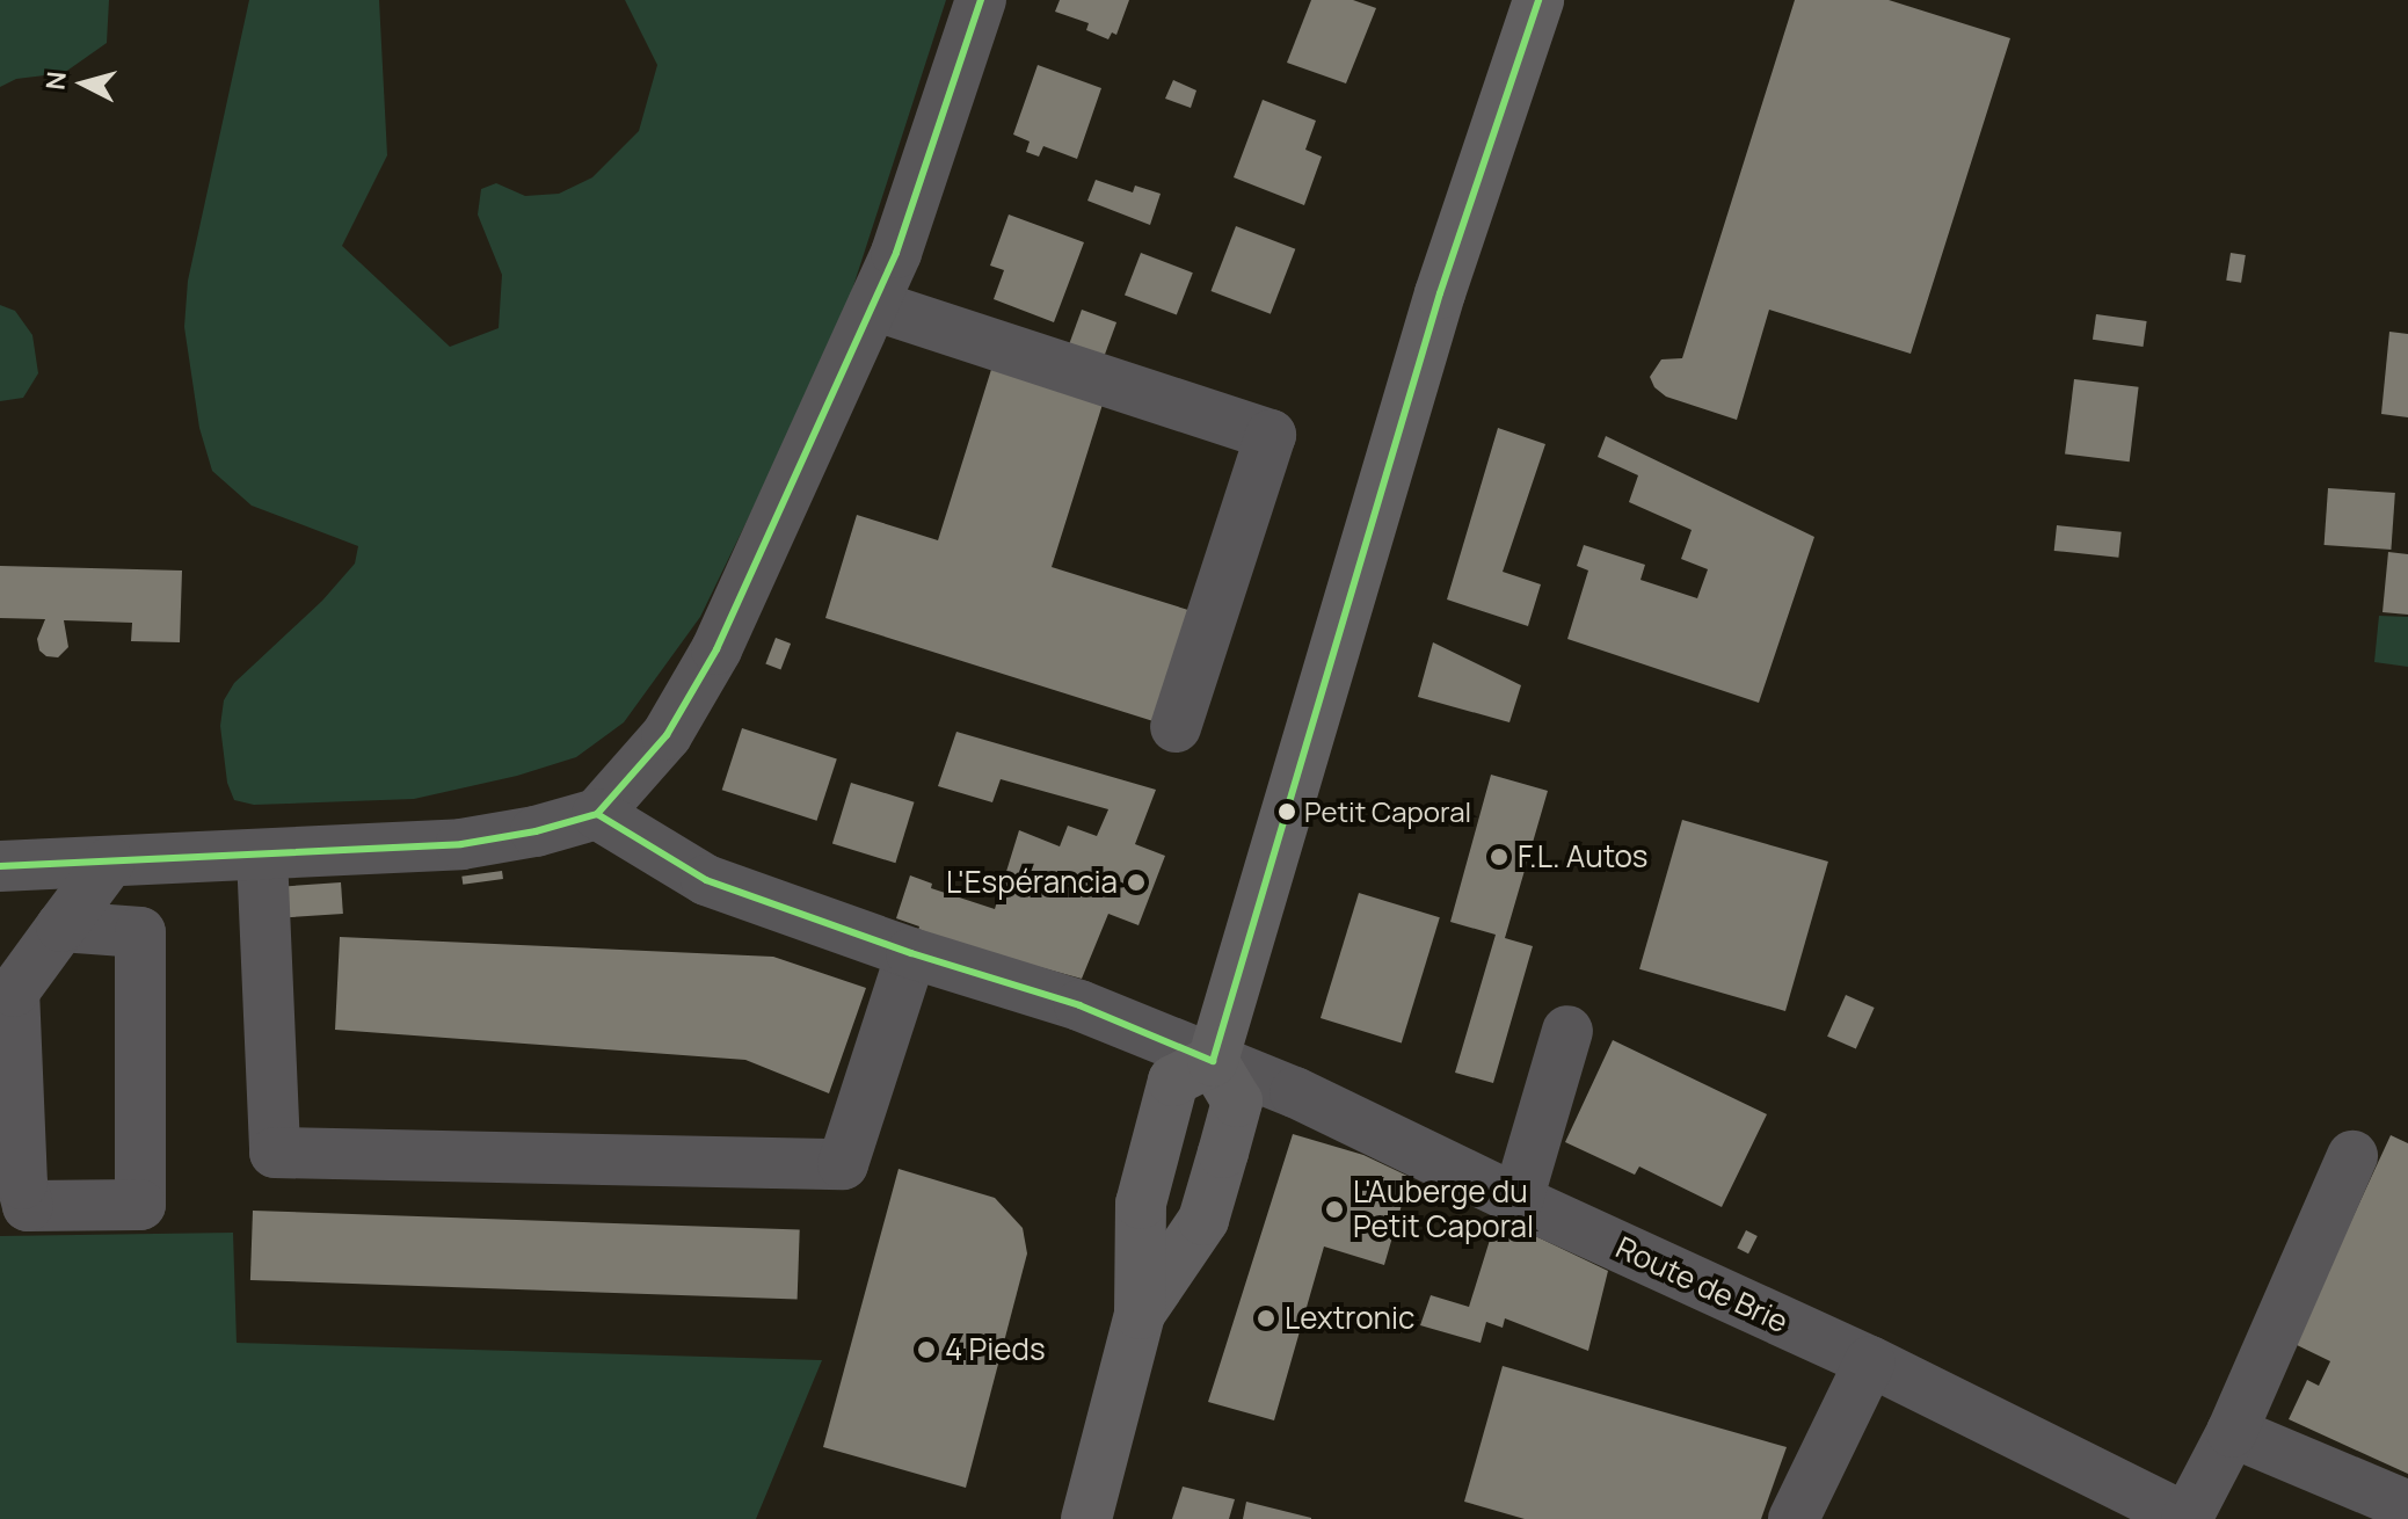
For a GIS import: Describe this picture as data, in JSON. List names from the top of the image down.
{
  "streets": {
    "street": ["Route de Brie"]
  },
  "places": [
    "Petit Caporal",
    "F.L. Autos",
    "L'Espérancia",
    "L'Auberge du Petit Caporal",
    "Lextronic",
    "4 Pieds"
  ],
  "north": "left"
}
